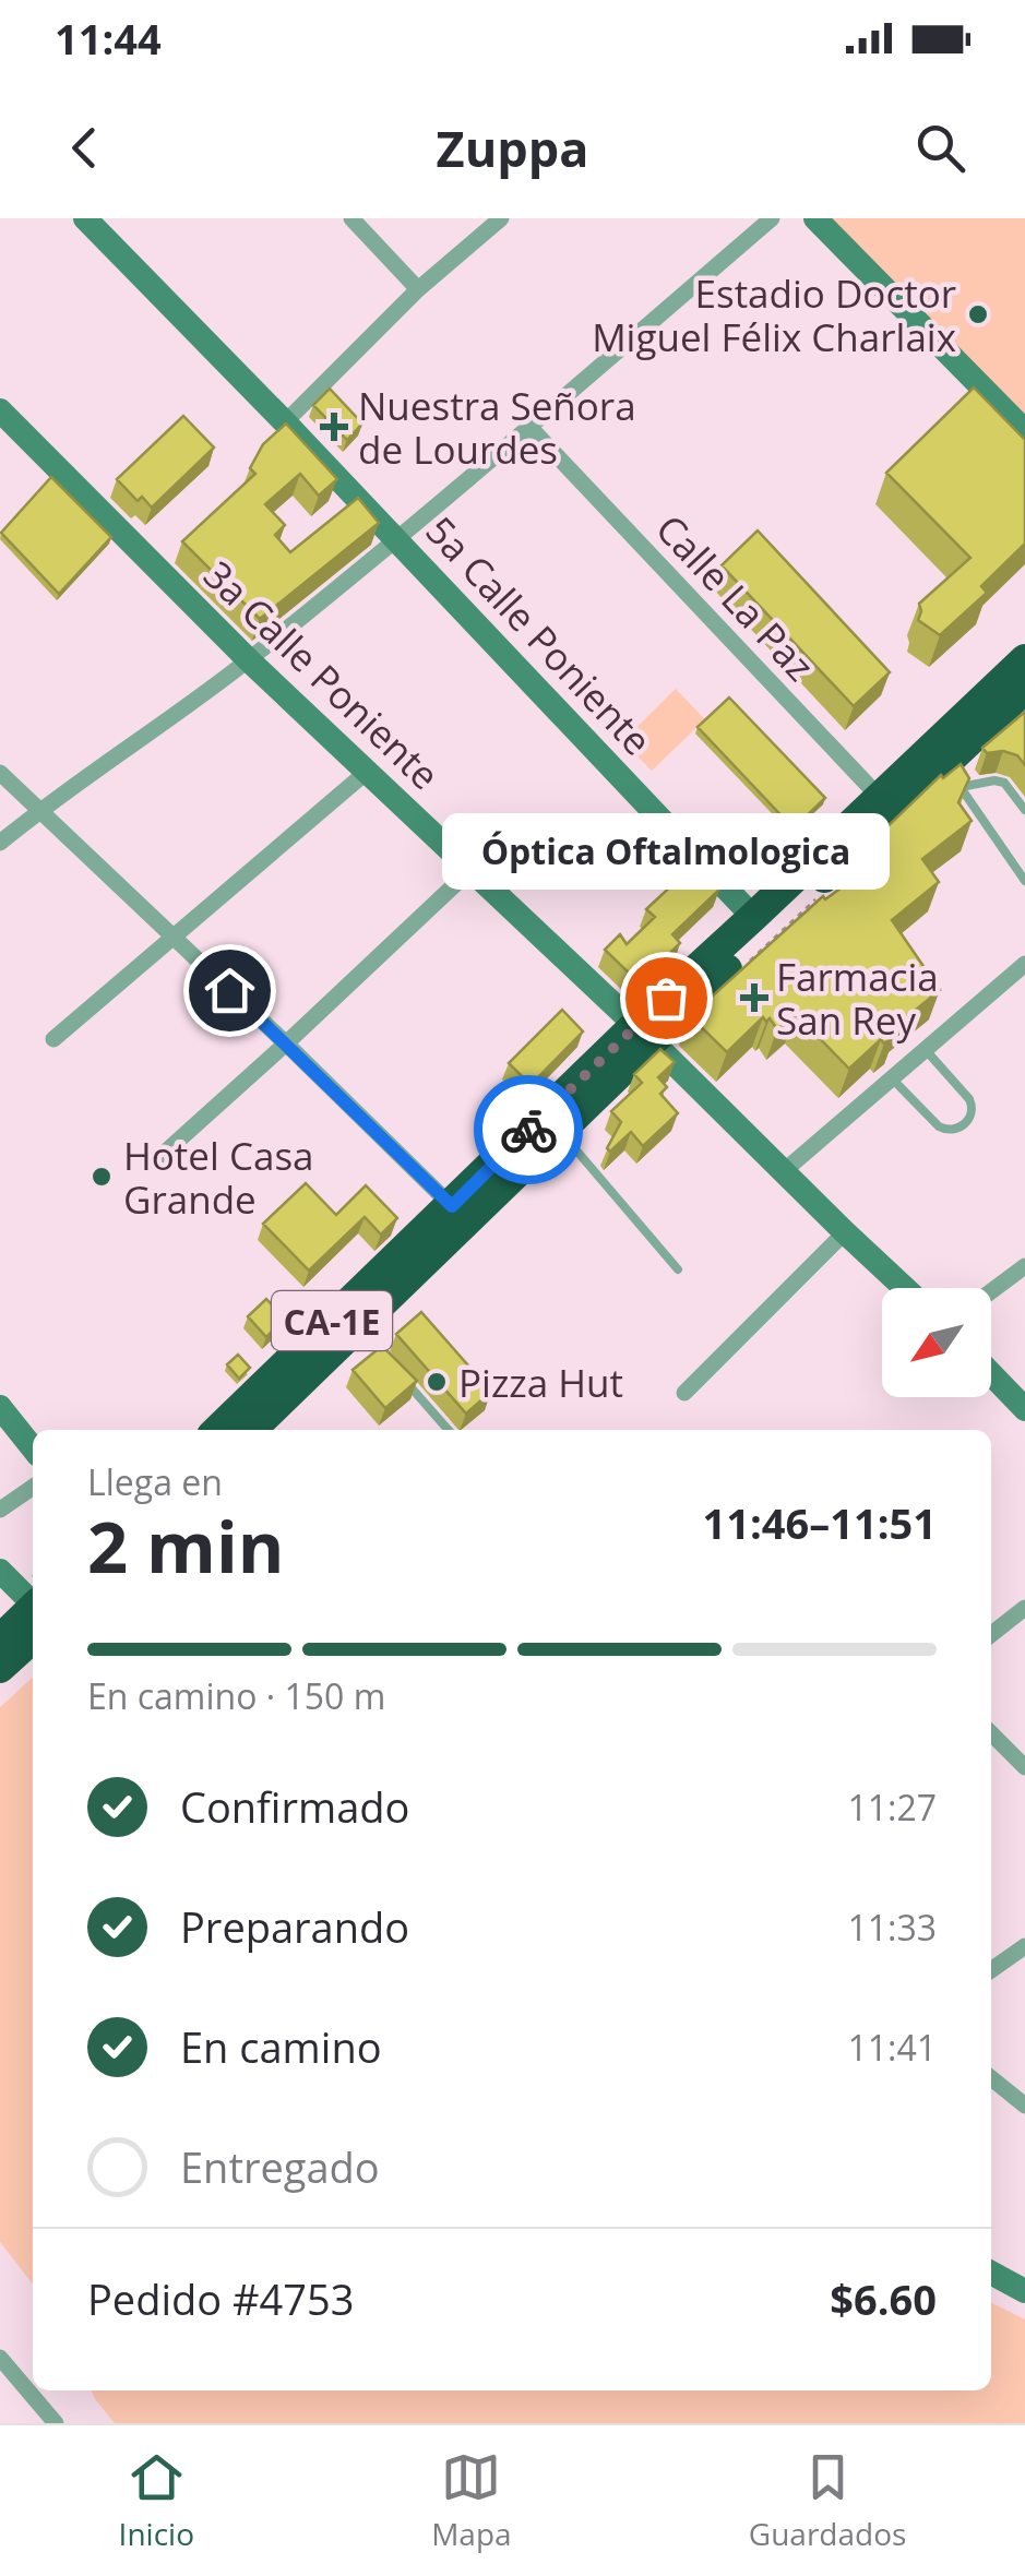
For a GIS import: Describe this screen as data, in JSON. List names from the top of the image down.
{
  "streets": {
    "highway": ["CA-1E"],
    "street": ["Calle La Paz", "5a Calle Poniente", "3a Calle Poniente"]
  },
  "crossings": [
    ["Calle La Paz", "CA-1E"],
    ["5a Calle Poniente", "CA-1E"],
    ["3a Calle Poniente", "CA-1E"]
  ],
  "places": {
    "other": [
      "Estadio Doctor Miguel Félix Charlaix",
      "Óptica Oftalmologica",
      "Hotel Casa Grande",
      "Pizza Hut"
    ],
    "health": ["Nuestra Señora de Lourdes", "Farmacia San Rey"]
  },
  "north": "bottom left",
  "page": {
    "status": "11:44",
    "header": "Zuppa",
    "bubble": "Óptica Oftalmologica",
    "heading": ["2 min", "Llega en", "11:46–11:51"],
    "panel": ["Pedido #4753", "$6.60"],
    "bar": "En camino · 150 m",
    "list": [
      ["Confirmado", "11:27"],
      ["Preparando", "11:33"],
      ["En camino", "11:41"],
      "Entregado"
    ],
    "tabs": ["Inicio", "Mapa", "Guardados"]
  }
}
